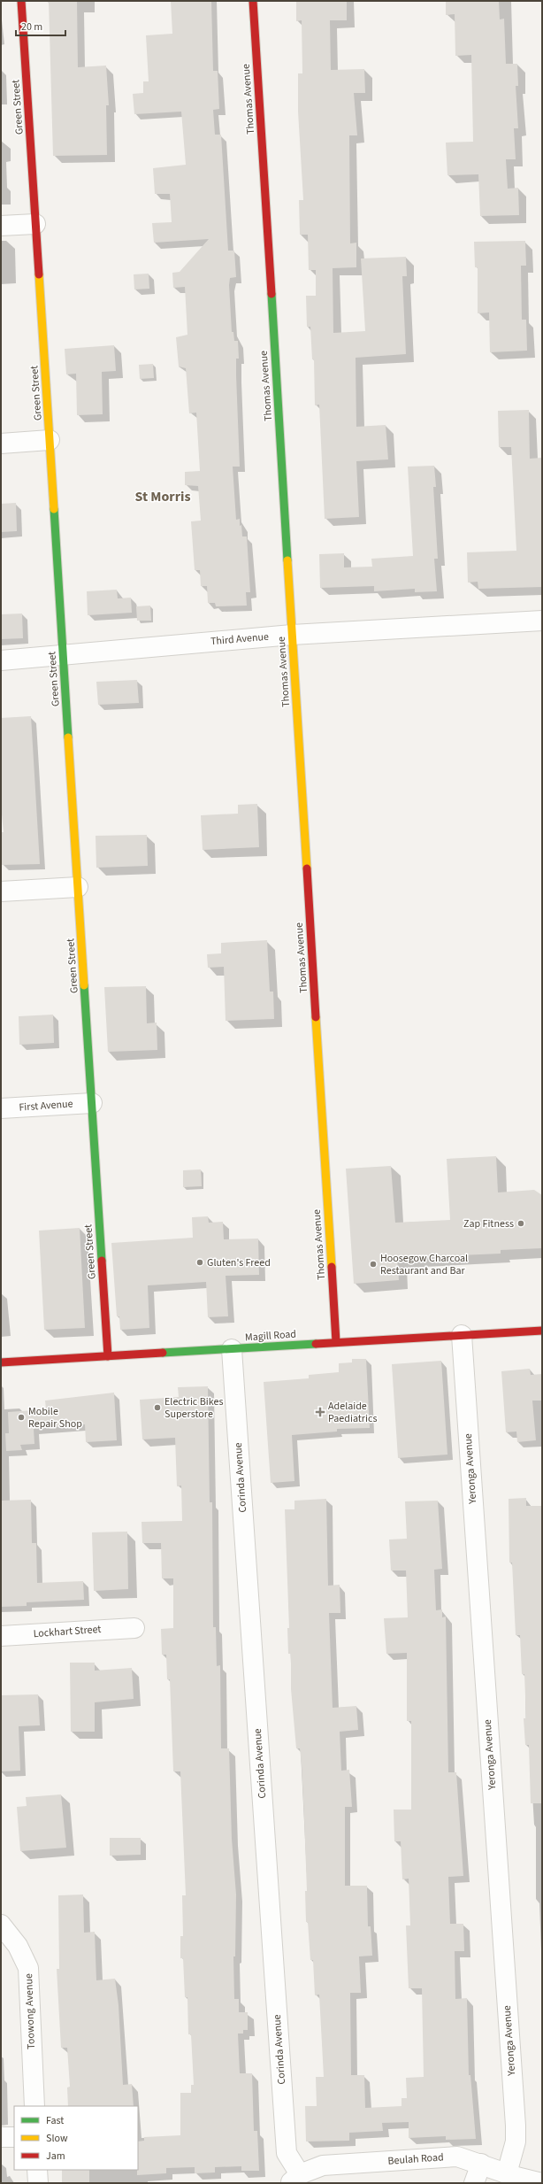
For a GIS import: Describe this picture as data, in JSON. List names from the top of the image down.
{
  "streets": {
    "street": [
      "Thomas Avenue",
      "Green Street",
      "Third Avenue",
      "First Avenue",
      "Magill Road",
      "Yeronga Avenue",
      "Corinda Avenue",
      "Lockhart Street",
      "Toowong Avenue",
      "Beulah Road"
    ]
  },
  "crossings": [
    ["Thomas Avenue", "Third Avenue"],
    ["Thomas Avenue", "Magill Road"],
    ["Green Street", "Third Avenue"],
    ["Green Street", "First Avenue"],
    ["Green Street", "Magill Road"],
    ["Magill Road", "Yeronga Avenue"],
    ["Magill Road", "Corinda Avenue"],
    ["Yeronga Avenue", "Beulah Road"],
    ["Corinda Avenue", "Beulah Road"]
  ],
  "districts": ["St Morris"],
  "places": {
    "other": [
      "Zap Fitness",
      "Gluten's Freed",
      "Hoosegow Charcoal Restaurant and Bar",
      "Electric Bikes Superstore",
      "Mobile Repair Shop"
    ],
    "health": ["Adelaide Paediatrics"]
  },
  "legend": ["Fast", "Slow", "Jam"],
  "scale_bar": "20 m"
}
